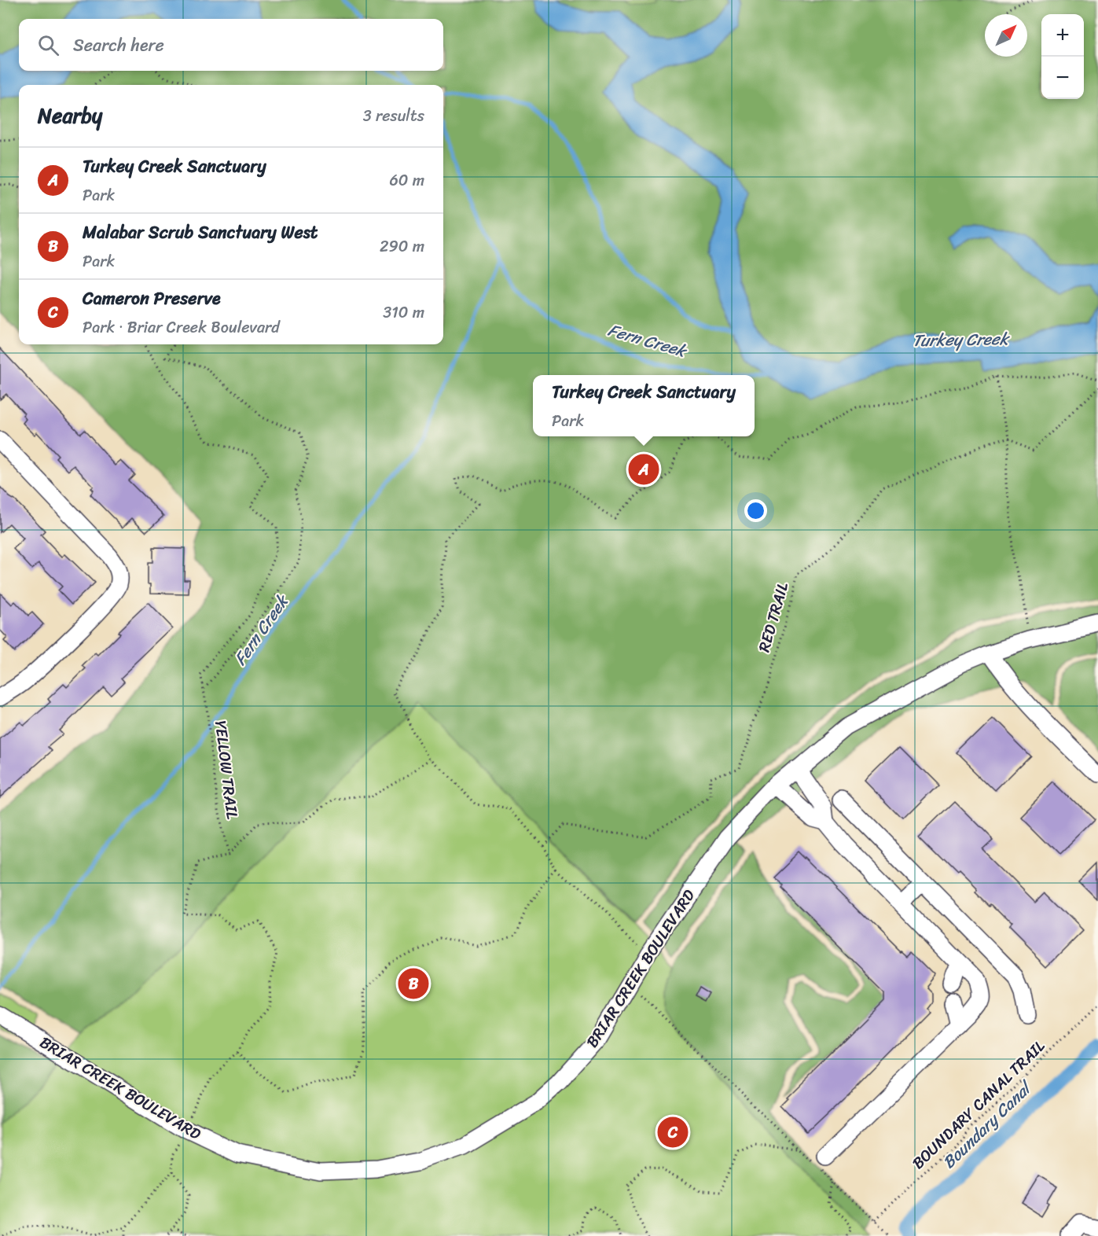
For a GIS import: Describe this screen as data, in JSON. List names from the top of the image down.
{
  "streets": {
    "street": ["BRIAR CREEK BOULEVARD"],
    "path": ["RED TRAIL", "YELLOW TRAIL", "BOUNDARY CANAL TRAIL"]
  },
  "water": ["Turkey Creek", "Fern Creek", "Boundary Canal"],
  "north": "top right",
  "page": {
    "map_buttons": ["+", "−"],
    "search": "Search here",
    "heading": ["Nearby", "3 results"],
    "list": [
      {
        "mark": "A",
        "name": "Turkey Creek Sanctuary",
        "note": "Park",
        "value": "60 m"
      },
      {
        "mark": "B",
        "name": "Malabar Scrub Sanctuary West",
        "note": "Park",
        "value": "290 m"
      },
      {
        "mark": "C",
        "name": "Cameron Preserve",
        "note": "Park · Briar Creek Boulevard",
        "value": "310 m"
      }
    ],
    "popup": ["Turkey Creek Sanctuary", "Park"],
    "pins": ["A", "B", "C"]
  }
}
